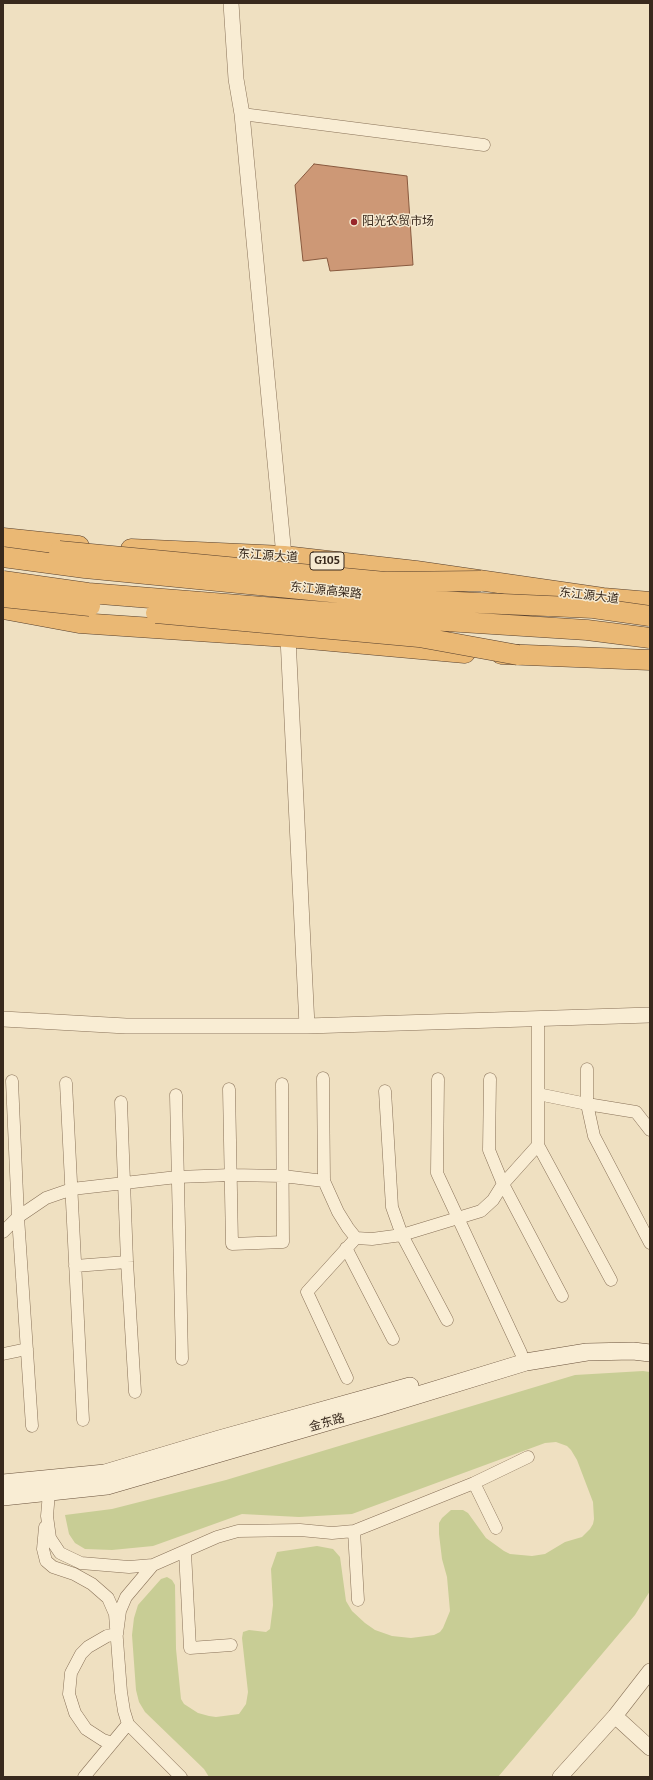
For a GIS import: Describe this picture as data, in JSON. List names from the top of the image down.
{
  "streets": {
    "highway": ["东江源大道", "G105", "东江源高架路"],
    "main road": ["金东路"]
  },
  "places": ["阳光农贸市场"]
}
